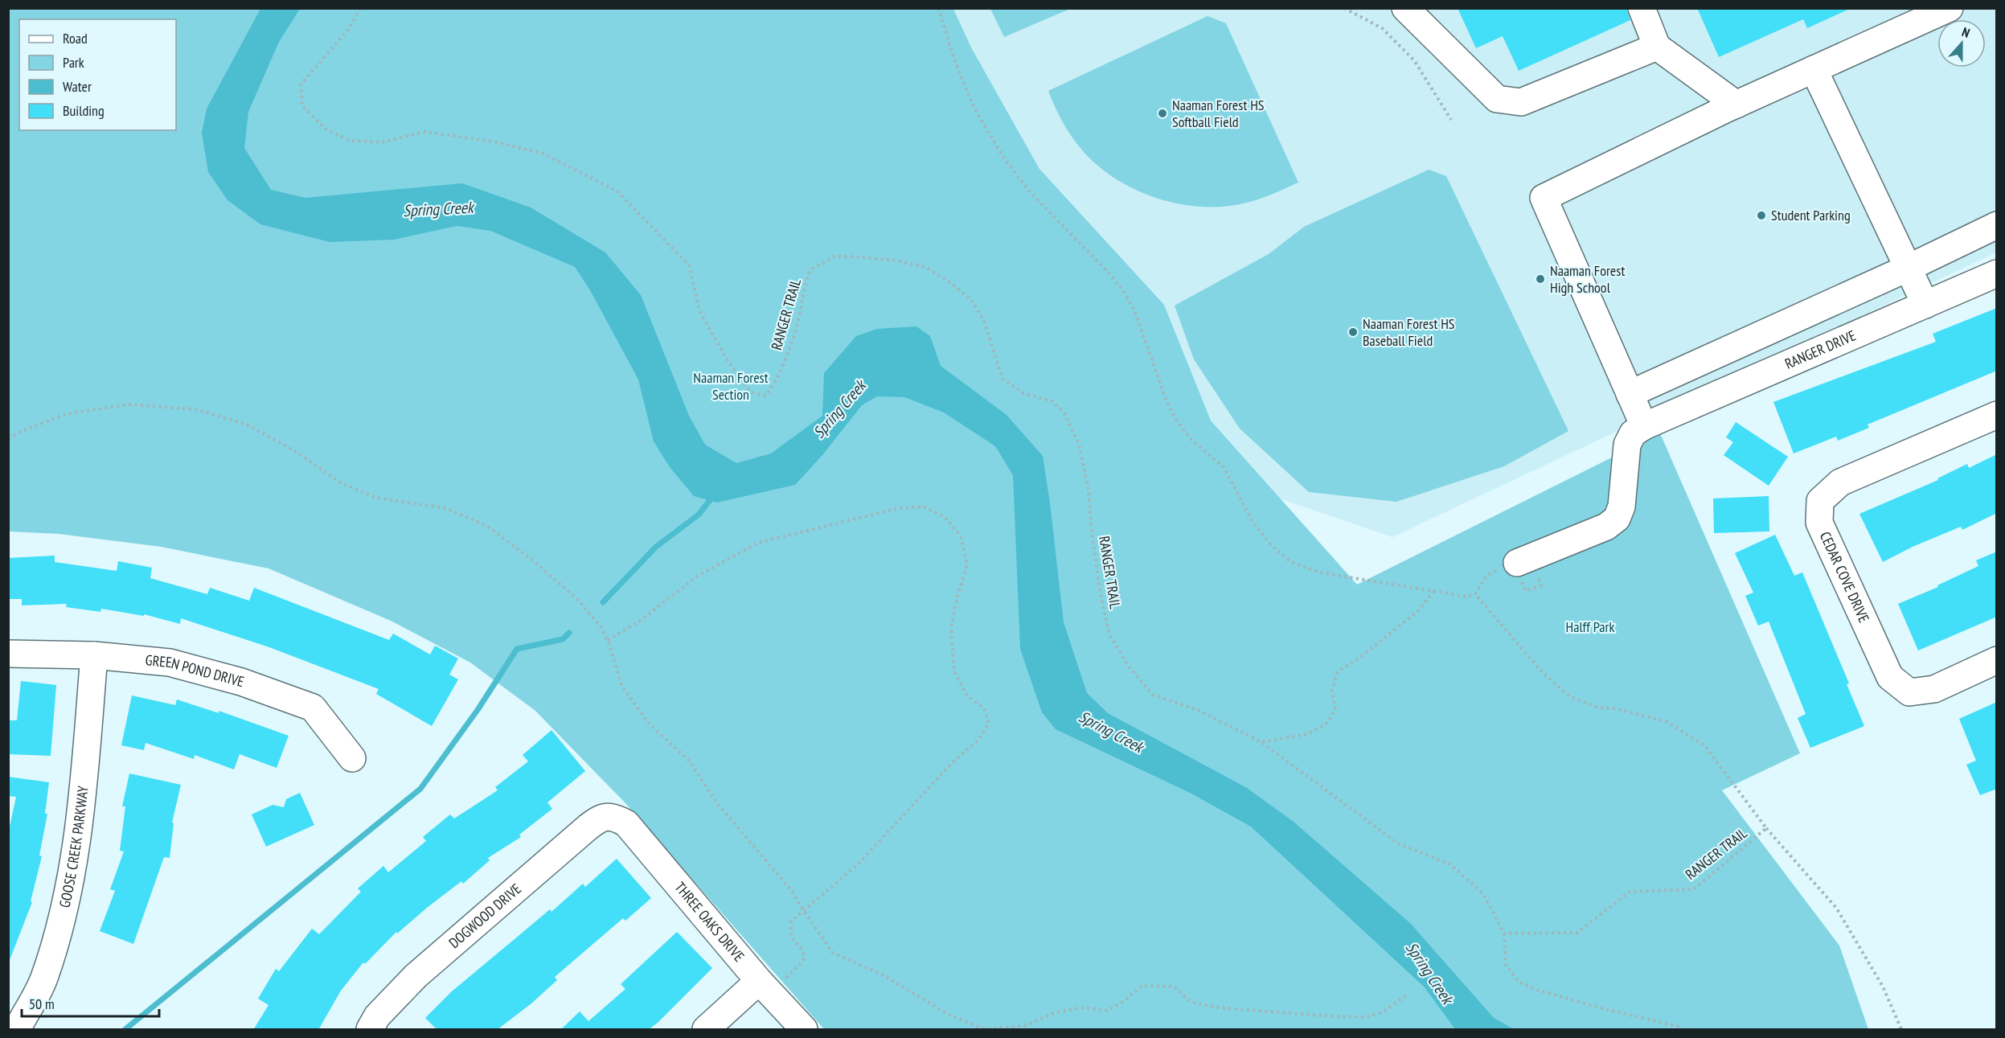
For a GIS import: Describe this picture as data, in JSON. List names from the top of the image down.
{
  "streets": {
    "street": [
      "RANGER DRIVE",
      "CEDAR COVE DRIVE",
      "GREEN POND DRIVE",
      "GOOSE CREEK PARKWAY",
      "DOGWOOD DRIVE",
      "THREE OAKS DRIVE"
    ],
    "path": ["RANGER TRAIL"]
  },
  "crossings": [
    ["GREEN POND DRIVE", "GOOSE CREEK PARKWAY"],
    ["DOGWOOD DRIVE", "THREE OAKS DRIVE"]
  ],
  "water": ["Spring Creek"],
  "parks": ["Naaman Forest Section", "Halff Park"],
  "places": [
    "Naaman Forest HS Softball Field",
    "Student Parking",
    "Naaman Forest High School",
    "Naaman Forest HS Baseball Field"
  ],
  "legend": [
    "Road",
    "Park",
    "Water",
    "Building"
  ],
  "scale_bar": "50 m",
  "north": "top"
}
